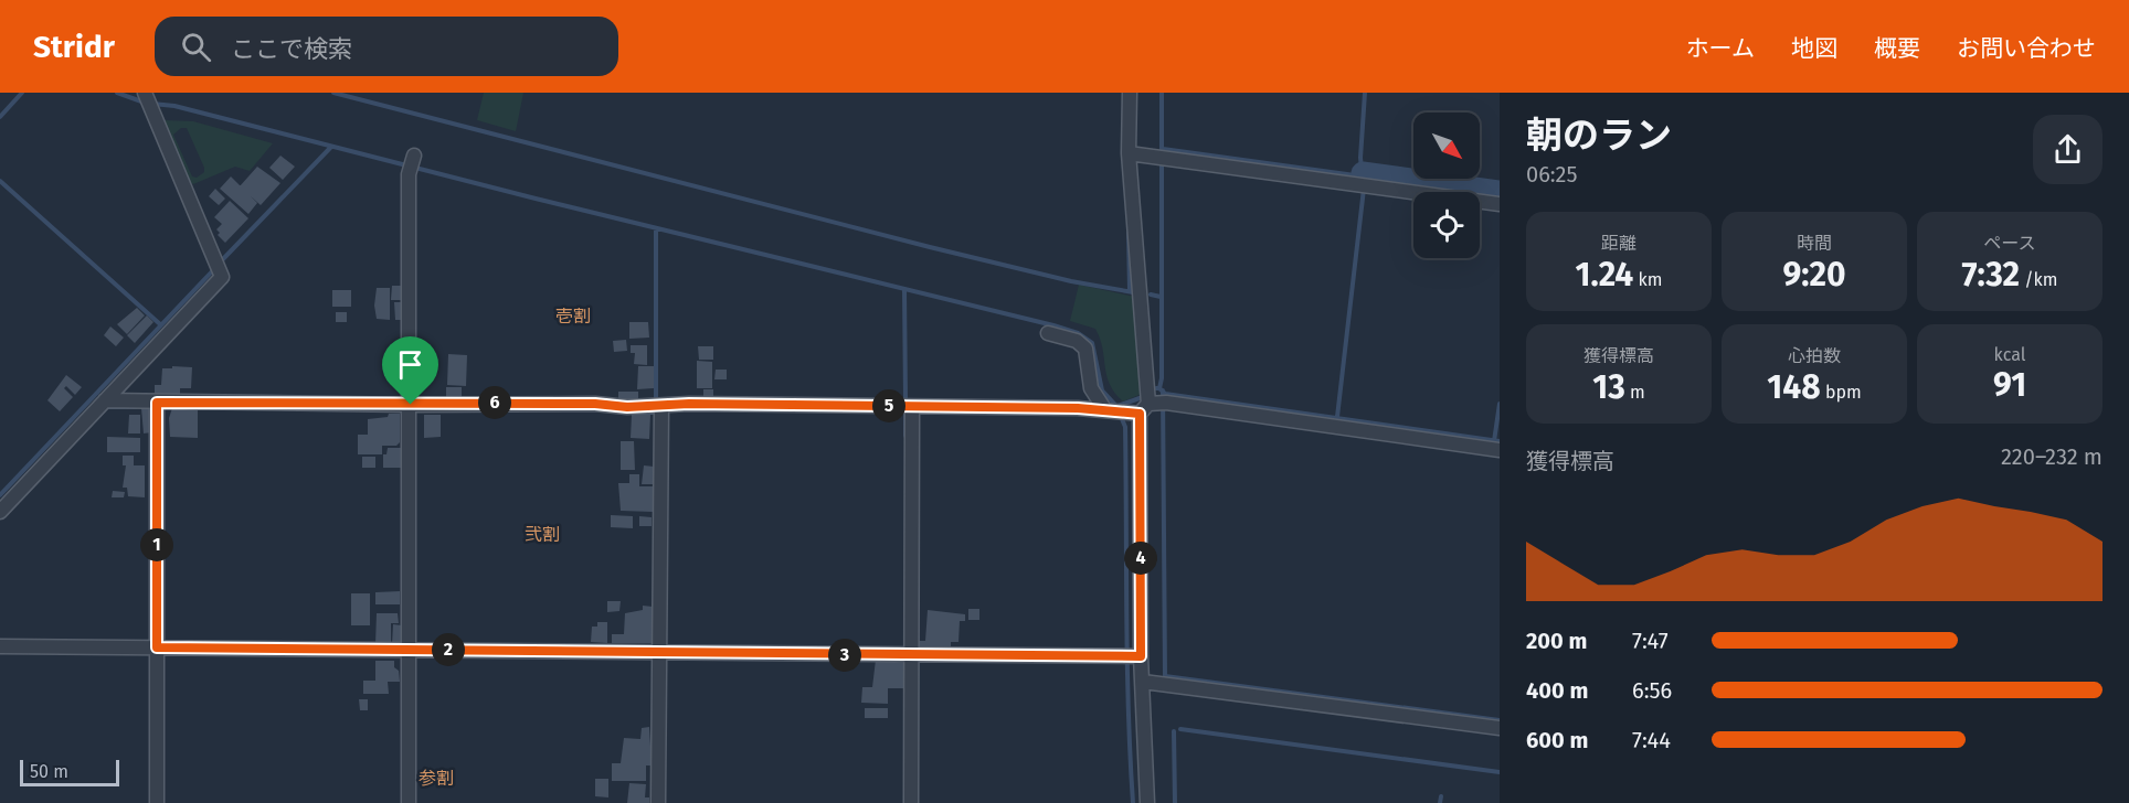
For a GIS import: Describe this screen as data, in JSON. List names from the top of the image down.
{
  "districts": ["壱割", "弐割", "参割"],
  "scale_bar": "50 m",
  "north": "bottom right",
  "page": {
    "header": "Stridr",
    "search": "ここで検索",
    "nav": [
      "ホーム",
      "地図",
      "概要",
      "お問い合わせ"
    ],
    "heading": ["朝のラン", "06:25"],
    "stats": [
      ["距離", "1.24 km"],
      ["時間", "9:20"],
      ["ペース", "7:32 /km"],
      ["獲得標高", "13 m"],
      ["心拍数", "148 bpm"],
      ["kcal", "91"]
    ],
    "pins": [
      "6",
      "5",
      "1",
      "4",
      "2",
      "3"
    ],
    "chart": ["獲得標高", "220–232 m"],
    "list": [
      {
        "name": "200 m",
        "note": "7:47"
      },
      {
        "name": "400 m",
        "note": "6:56"
      },
      {
        "name": "600 m",
        "note": "7:44"
      }
    ],
    "scale": "50 m"
  }
}
